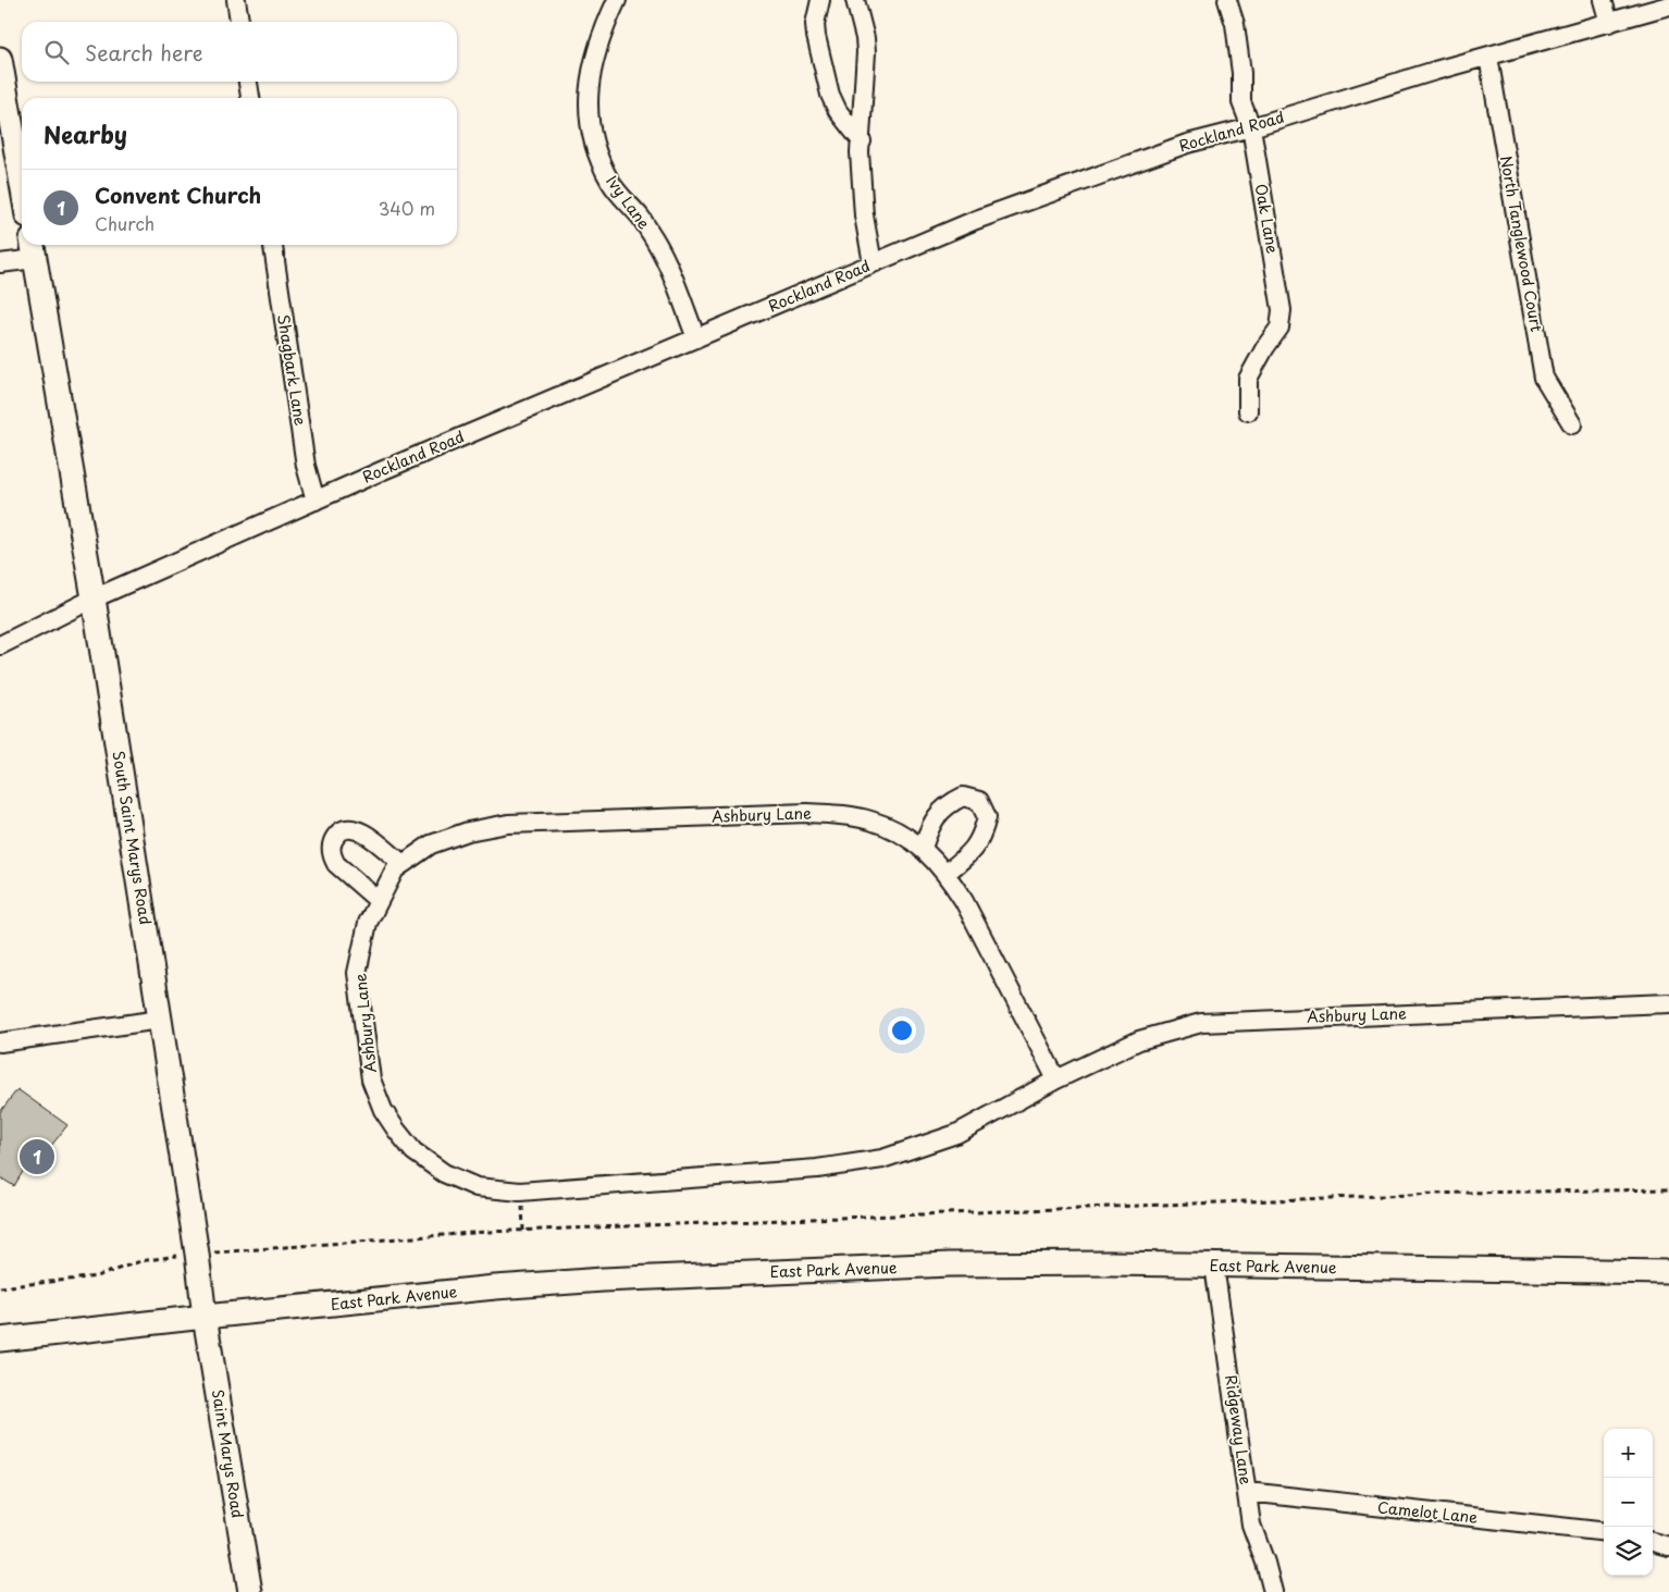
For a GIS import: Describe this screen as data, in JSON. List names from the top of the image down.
{
  "streets": {
    "main road": ["South Saint Marys Road", "East Park Avenue", "Saint Marys Road"],
    "street": [
      "Rockland Road",
      "Ivy Lane",
      "Oak Lane",
      "North Tanglewood Court",
      "Shagbark Lane",
      "Ashbury Lane",
      "Ridgeway Lane",
      "Camelot Lane"
    ]
  },
  "crossings": [
    ["Rockland Road", "Ivy Lane"],
    ["Rockland Road", "Oak Lane"],
    ["Rockland Road", "North Tanglewood Court"],
    ["Rockland Road", "Shagbark Lane"],
    ["Rockland Road", "South Saint Marys Road"],
    ["South Saint Marys Road", "East Park Avenue"],
    ["South Saint Marys Road", "Saint Marys Road"],
    ["East Park Avenue", "Ridgeway Lane"],
    ["East Park Avenue", "Saint Marys Road"],
    ["Ridgeway Lane", "Camelot Lane"]
  ],
  "page": {
    "search": "Search here",
    "heading": "Nearby",
    "list": [
      {
        "mark": "1",
        "name": "Convent Church",
        "note": "Church",
        "value": "340 m"
      }
    ],
    "pins": "1",
    "map_buttons": ["+", "−"]
  }
}
